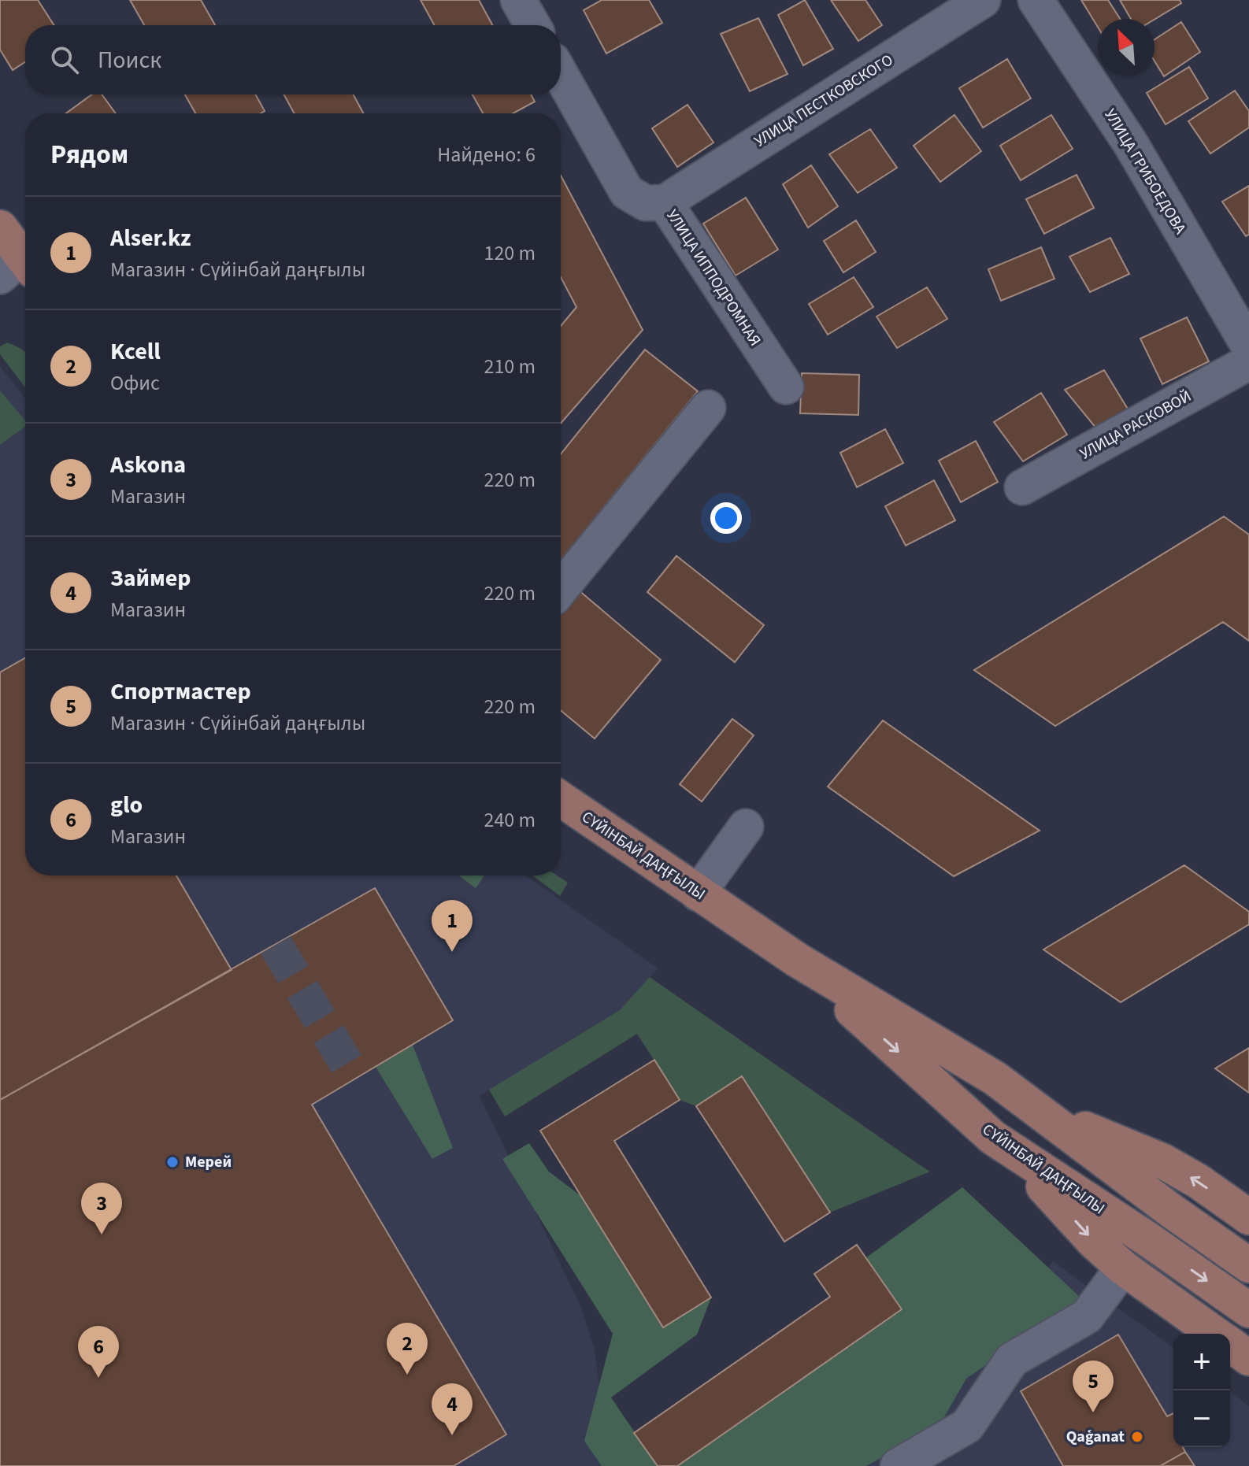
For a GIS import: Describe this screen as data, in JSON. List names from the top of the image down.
{
  "streets": {
    "main road": ["СҮЙІНБАЙ ДАҢҒЫЛЫ"],
    "street": [
      "УЛИЦА ПЕСТКОВСКОГО",
      "УЛИЦА ГРИБОЕДОВА",
      "УЛИЦА ИППОДРОМНАЯ",
      "УЛИЦА РАСКОВОЙ"
    ]
  },
  "crossings": [
    ["УЛИЦА ПЕСТКОВСКОГО", "УЛИЦА ИППОДРОМНАЯ"]
  ],
  "places": ["Мерей", "Qaģanat"],
  "north": "top left",
  "page": {
    "search": "Поиск",
    "heading": ["Рядом", "Найдено: 6"],
    "list": [
      {
        "mark": "1",
        "name": "Alser.kz",
        "note": "Магазин · Сүйінбай даңғылы",
        "value": "120 m"
      },
      {
        "mark": "2",
        "name": "Kcell",
        "note": "Офис",
        "value": "210 m"
      },
      {
        "mark": "3",
        "name": "Askona",
        "note": "Магазин",
        "value": "220 m"
      },
      {
        "mark": "4",
        "name": "Займер",
        "note": "Магазин",
        "value": "220 m"
      },
      {
        "mark": "5",
        "name": "Спортмастер",
        "note": "Магазин · Сүйінбай даңғылы",
        "value": "220 m"
      },
      {
        "mark": "6",
        "name": "glo",
        "note": "Магазин",
        "value": "240 m"
      }
    ],
    "pins": [
      "1",
      "3",
      "2",
      "6",
      "5",
      "4"
    ],
    "map_buttons": ["+", "−"]
  }
}
